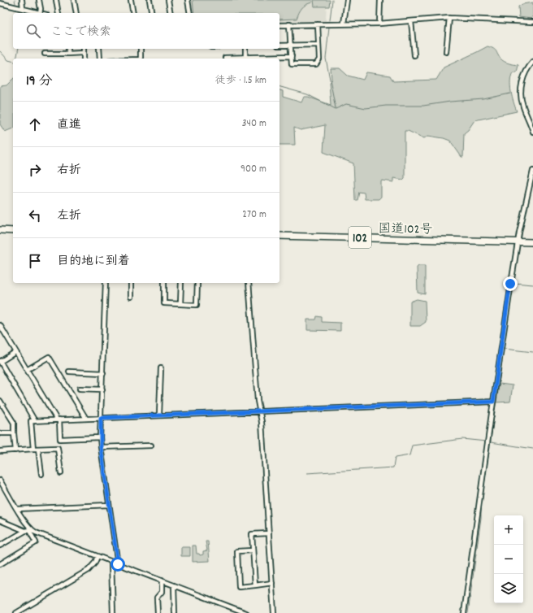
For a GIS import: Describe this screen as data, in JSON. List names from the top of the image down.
{
  "streets": {
    "highway": ["国道102号", "102"]
  },
  "page": {
    "search": "ここで検索",
    "heading": ["19 分", "徒歩 · 1.5 km"],
    "list": [
      ["直進", "340 m"],
      ["右折", "900 m"],
      ["左折", "270 m"],
      "目的地に到着"
    ],
    "map_buttons": ["+", "−"]
  }
}
